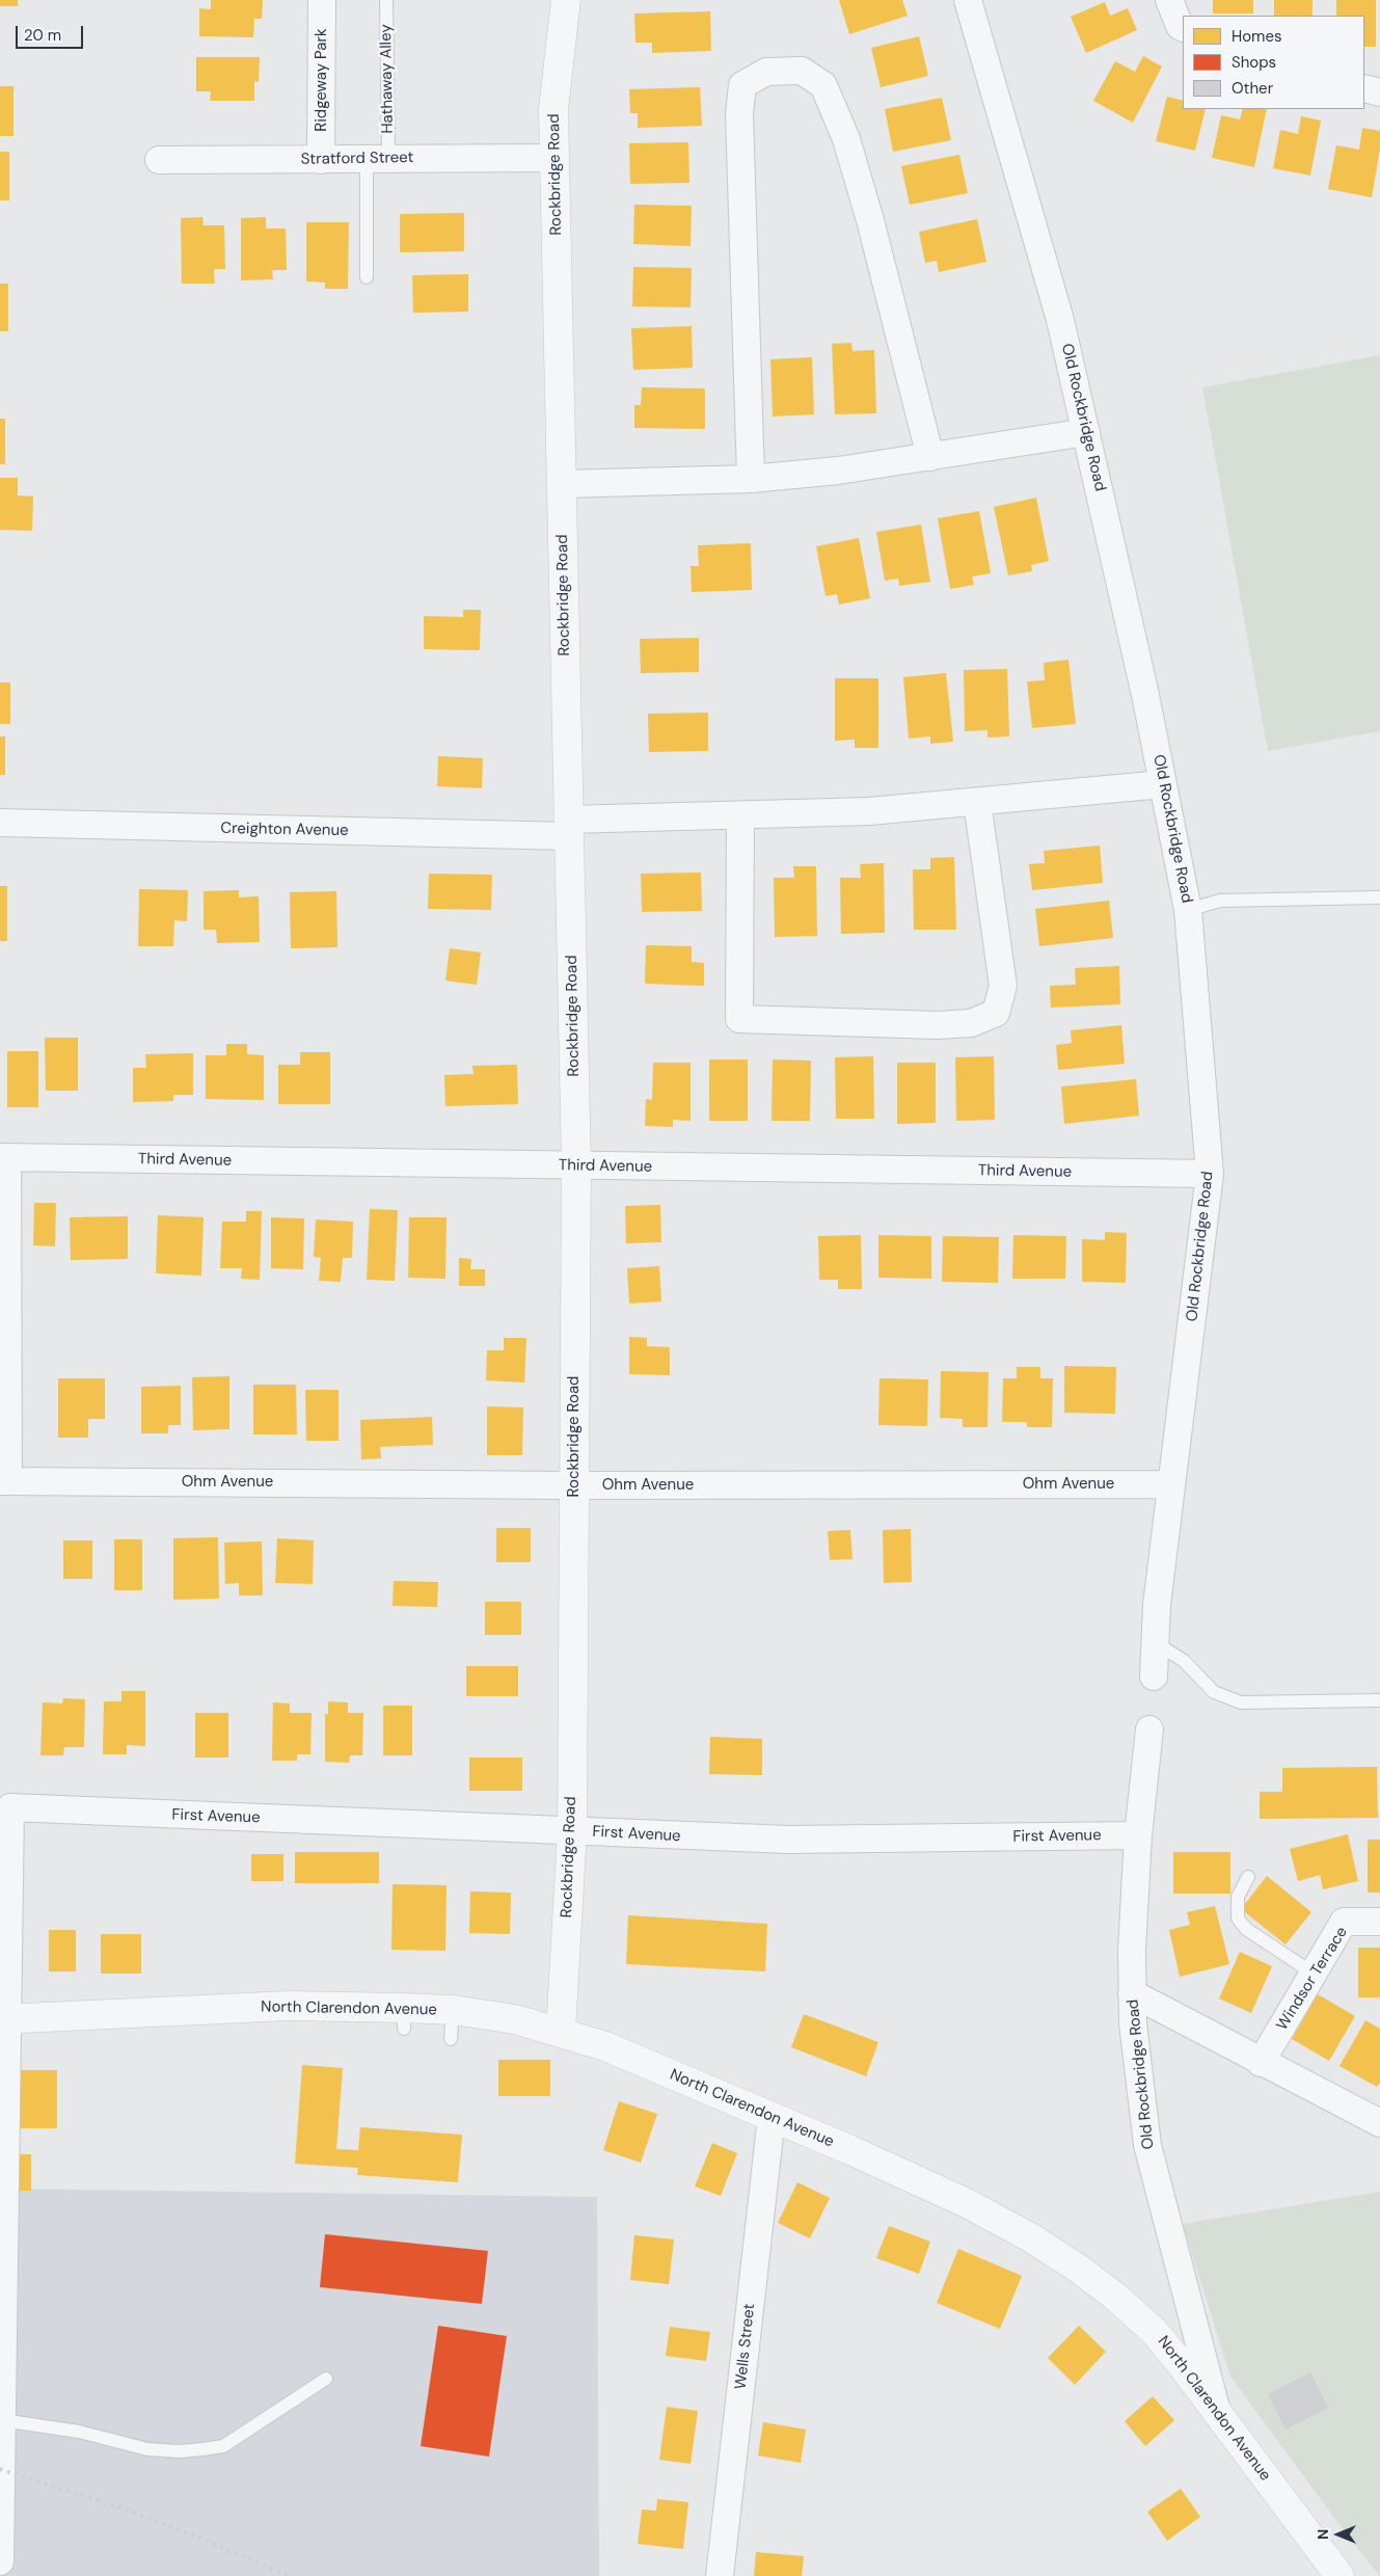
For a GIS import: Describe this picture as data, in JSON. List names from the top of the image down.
{
  "streets": {
    "street": [
      "Ridgeway Park",
      "Stratford Street",
      "Rockbridge Road",
      "Old Rockbridge Road",
      "Creighton Avenue",
      "Third Avenue",
      "Ohm Avenue",
      "First Avenue",
      "Windsor Terrace",
      "North Clarendon Avenue",
      "Wells Street"
    ],
    "lane": ["Hathaway Alley"]
  },
  "crossings": [
    ["Hathaway Alley", "Stratford Street"],
    ["Ridgeway Park", "Stratford Street"],
    ["Stratford Street", "Rockbridge Road"],
    ["Rockbridge Road", "Creighton Avenue"],
    ["Rockbridge Road", "Third Avenue"],
    ["Rockbridge Road", "Ohm Avenue"],
    ["Rockbridge Road", "First Avenue"],
    ["Rockbridge Road", "North Clarendon Avenue"],
    ["Old Rockbridge Road", "Creighton Avenue"],
    ["Old Rockbridge Road", "Third Avenue"],
    ["Old Rockbridge Road", "Ohm Avenue"],
    ["Old Rockbridge Road", "First Avenue"],
    ["Old Rockbridge Road", "North Clarendon Avenue"],
    ["First Avenue", "North Clarendon Avenue"],
    ["North Clarendon Avenue", "Wells Street"]
  ],
  "legend": ["Homes", "Shops", "Other"],
  "scale_bar": "20 m",
  "north": "left"
}
